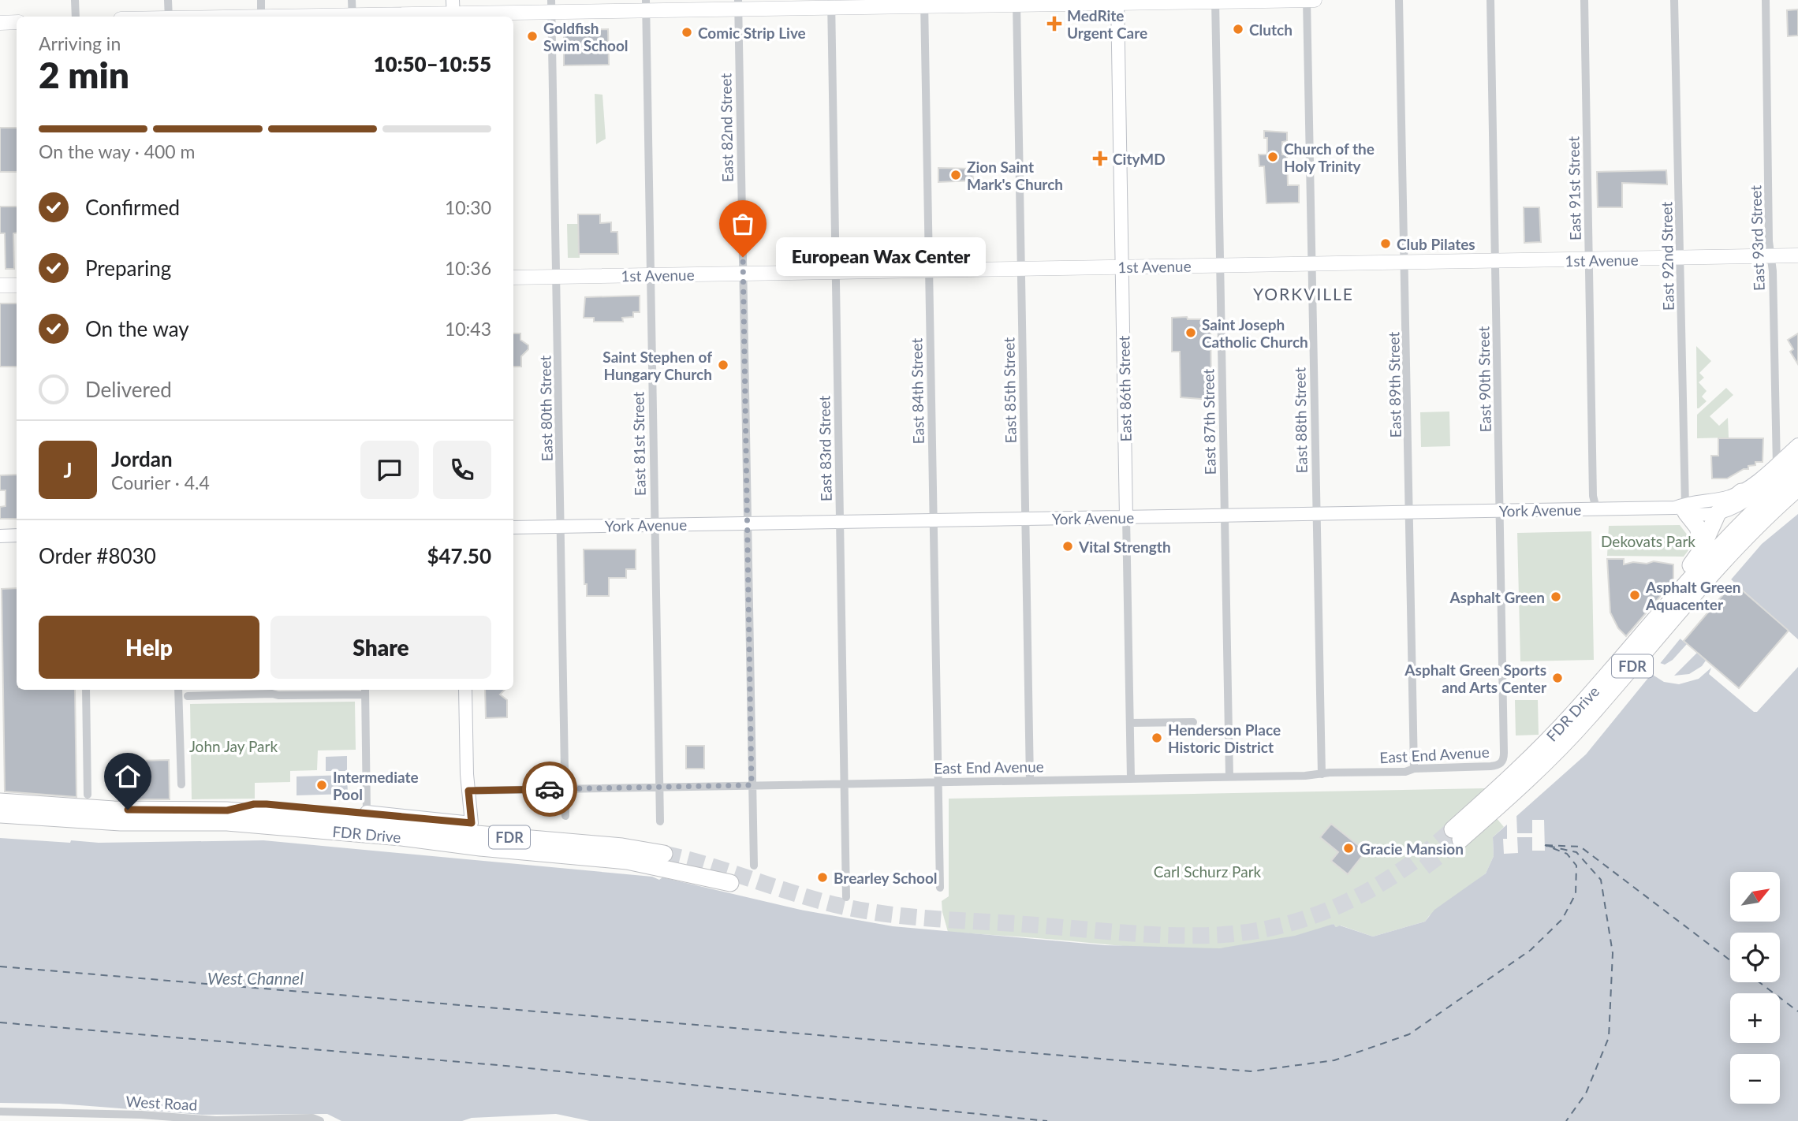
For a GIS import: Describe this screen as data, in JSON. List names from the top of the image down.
{
  "streets": {
    "highway": ["FDR", "FDR Drive"],
    "main road": ["1st Avenue", "East 86th Street", "York Avenue"],
    "street": [
      "East 82nd Street",
      "East 91st Street",
      "East 93rd Street",
      "East 92nd Street",
      "East 90th Street",
      "East 89th Street",
      "East 85th Street",
      "East 84th Street",
      "East 80th Street",
      "East 88th Street",
      "East 87th Street",
      "East 81st Street",
      "East 83rd Street",
      "East End Avenue",
      "West Road"
    ]
  },
  "crossings": [
    ["East 82nd Street", "1st Avenue"],
    ["East 82nd Street", "York Avenue"],
    ["East 82nd Street", "East End Avenue"],
    ["East 91st Street", "1st Avenue"],
    ["East 91st Street", "York Avenue"],
    ["East 93rd Street", "1st Avenue"],
    ["East 93rd Street", "York Avenue"],
    ["East 92nd Street", "1st Avenue"],
    ["East 92nd Street", "York Avenue"],
    ["1st Avenue", "East 90th Street"],
    ["1st Avenue", "East 89th Street"],
    ["1st Avenue", "East 86th Street"],
    ["1st Avenue", "East 85th Street"],
    ["1st Avenue", "East 84th Street"],
    ["1st Avenue", "East 80th Street"],
    ["1st Avenue", "East 88th Street"],
    ["1st Avenue", "East 87th Street"],
    ["1st Avenue", "East 81st Street"],
    ["1st Avenue", "East 83rd Street"],
    ["East 90th Street", "York Avenue"],
    ["East 90th Street", "East End Avenue"],
    ["East 89th Street", "York Avenue"],
    ["East 89th Street", "East End Avenue"],
    ["East 86th Street", "York Avenue"],
    ["East 86th Street", "East End Avenue"],
    ["East 85th Street", "York Avenue"],
    ["East 85th Street", "East End Avenue"],
    ["East 84th Street", "York Avenue"],
    ["East 84th Street", "East End Avenue"],
    ["East 80th Street", "York Avenue"],
    ["East 80th Street", "East End Avenue"],
    ["East 88th Street", "York Avenue"],
    ["East 88th Street", "East End Avenue"],
    ["East 87th Street", "York Avenue"],
    ["East 87th Street", "East End Avenue"],
    ["East 81st Street", "York Avenue"],
    ["East 81st Street", "East End Avenue"],
    ["East 83rd Street", "York Avenue"],
    ["East 83rd Street", "East End Avenue"],
    ["FDR Drive", "East End Avenue"]
  ],
  "districts": ["YORKVILLE"],
  "water": ["West Channel"],
  "parks": ["Dekovats Park", "John Jay Park", "Carl Schurz Park"],
  "places": {
    "health": ["MedRite Urgent Care", "CityMD"],
    "other": [
      "Clutch",
      "Comic Strip Live",
      "Goldfish Swim School",
      "Church of the Holy Trinity",
      "Zion Saint Mark's Church",
      "Club Pilates",
      "European Wax Center",
      "Saint Joseph Catholic Church",
      "Saint Stephen of Hungary Church",
      "Vital Strength",
      "Asphalt Green Aquacenter",
      "Asphalt Green",
      "Asphalt Green Sports and Arts Center",
      "Henderson Place Historic District",
      "Intermediate Pool",
      "Gracie Mansion",
      "Brearley School"
    ]
  },
  "north": "top right",
  "page": {
    "heading": ["2 min", "Arriving in", "10:50–10:55"],
    "panel": [
      "Jordan",
      "Courier · 4.4",
      "Order #8030",
      "$47.50"
    ],
    "bar": "On the way · 400 m",
    "list": [
      ["Confirmed", "10:30"],
      ["Preparing", "10:36"],
      ["On the way", "10:43"],
      "Delivered"
    ],
    "bubble": "European Wax Center",
    "round": "J",
    "buttons": ["Help", "Share"],
    "map_buttons": ["+", "−"]
  }
}
